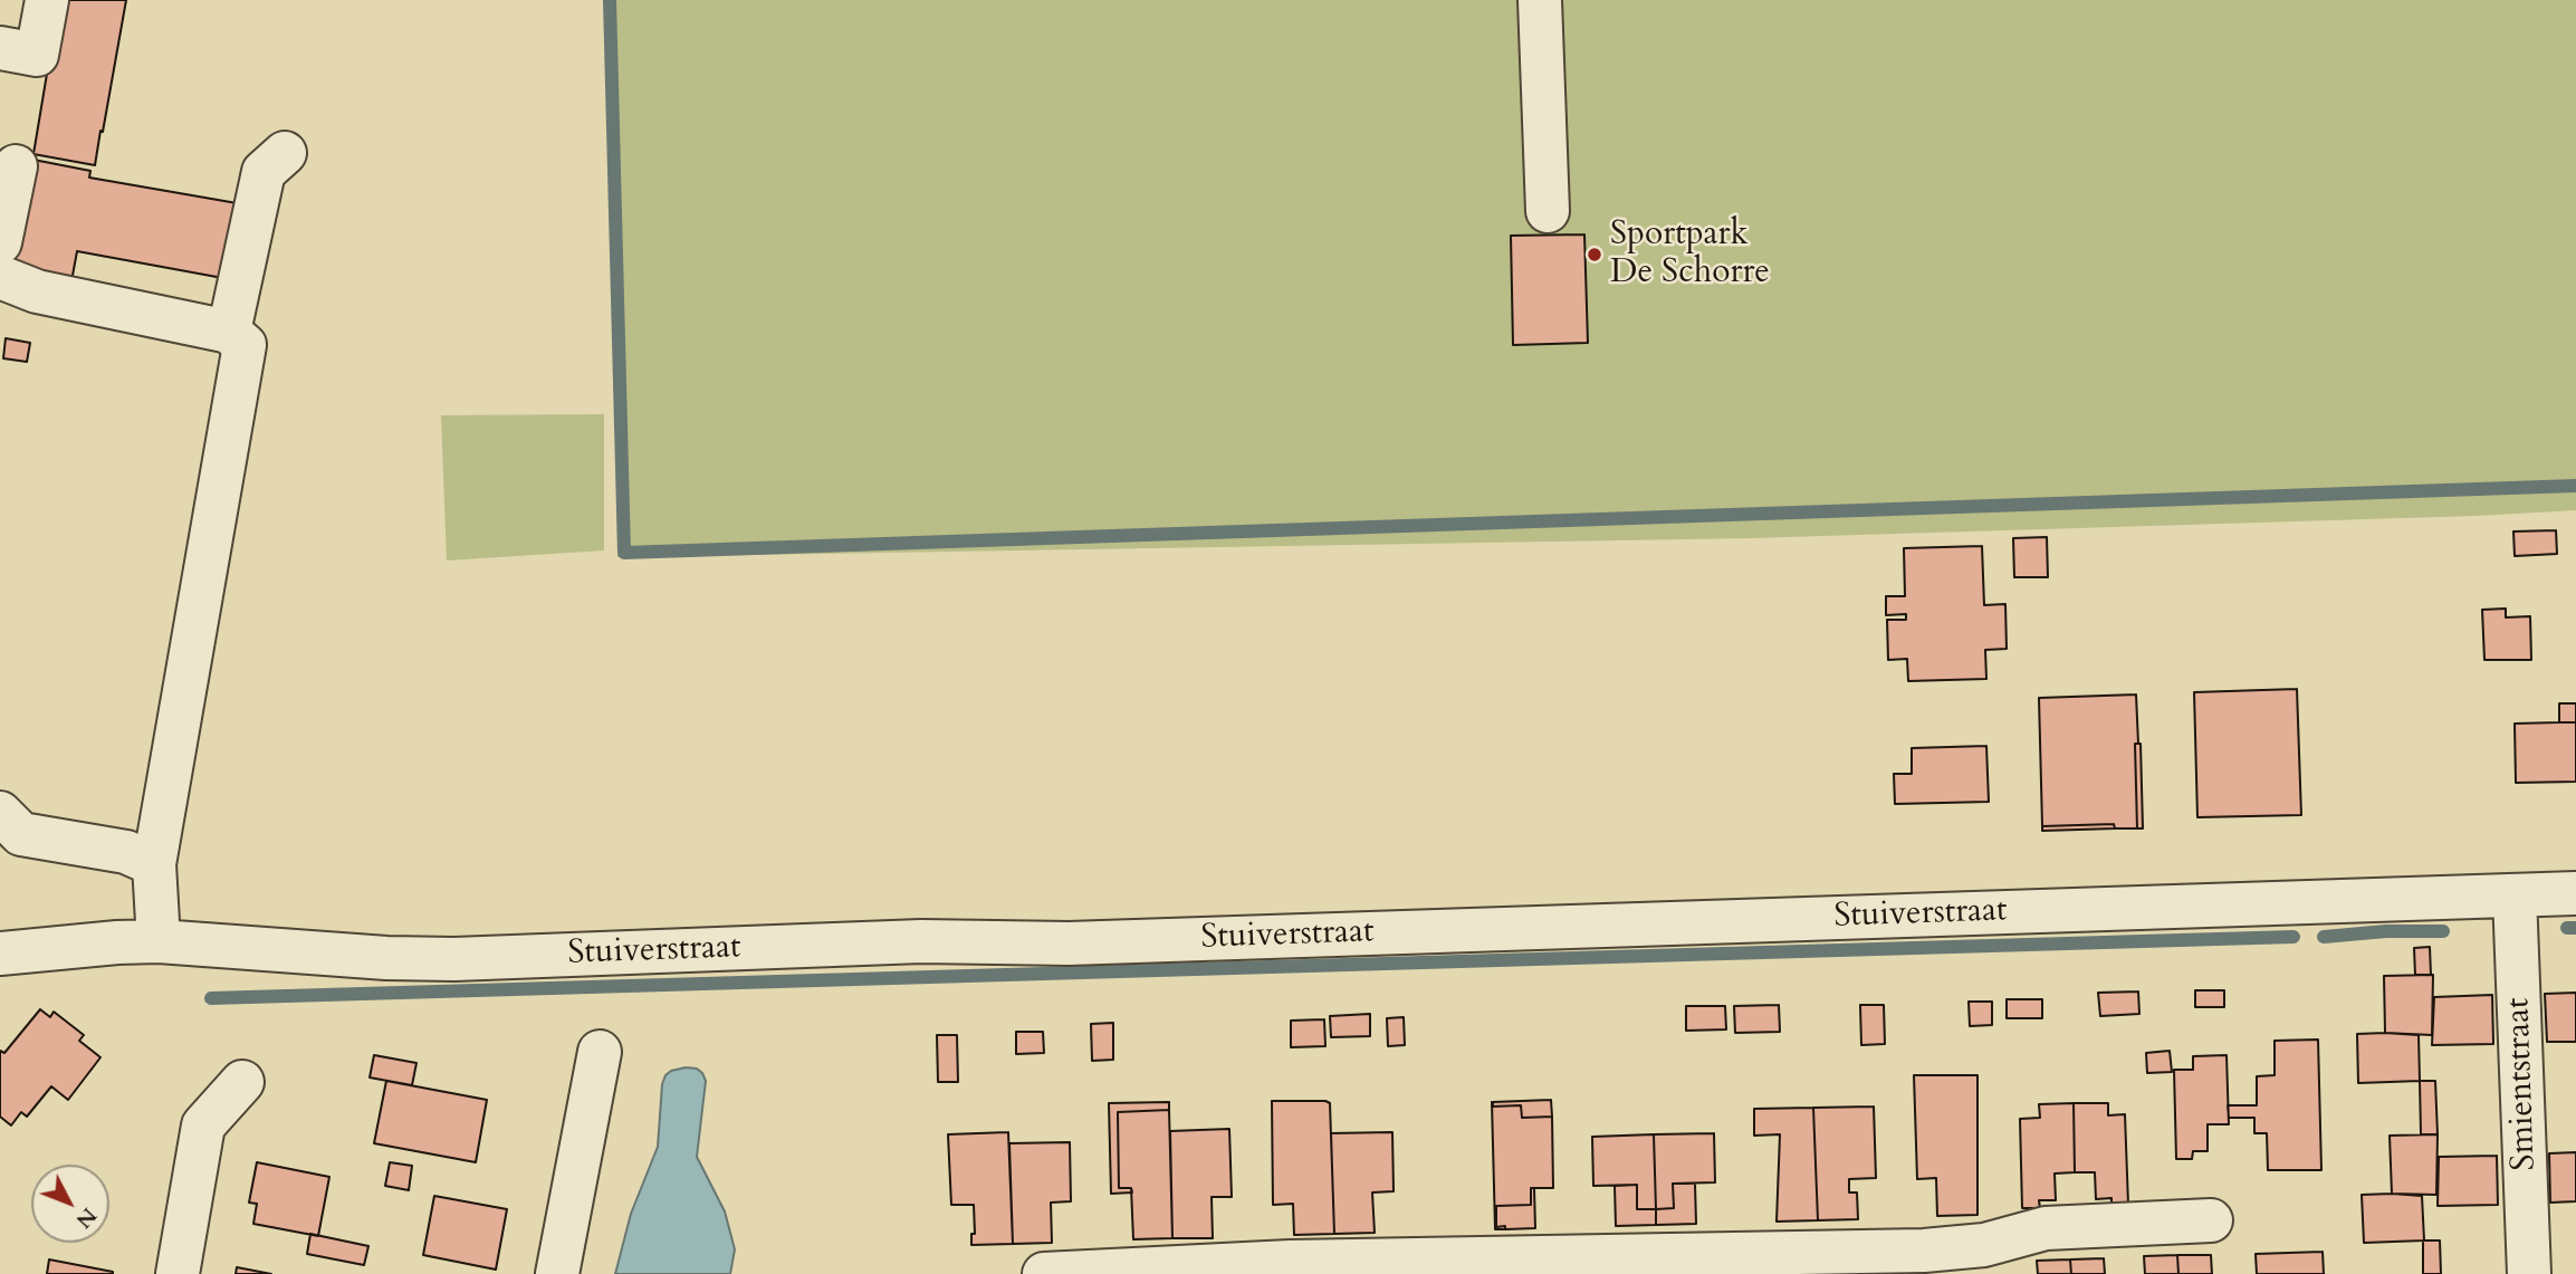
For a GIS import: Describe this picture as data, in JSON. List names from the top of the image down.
{
  "streets": {
    "street": ["Stuiverstraat", "Smientstraat"]
  },
  "crossings": [
    ["Stuiverstraat", "Smientstraat"]
  ],
  "places": ["Sportpark De Schorre"],
  "north": "bottom right"
}
